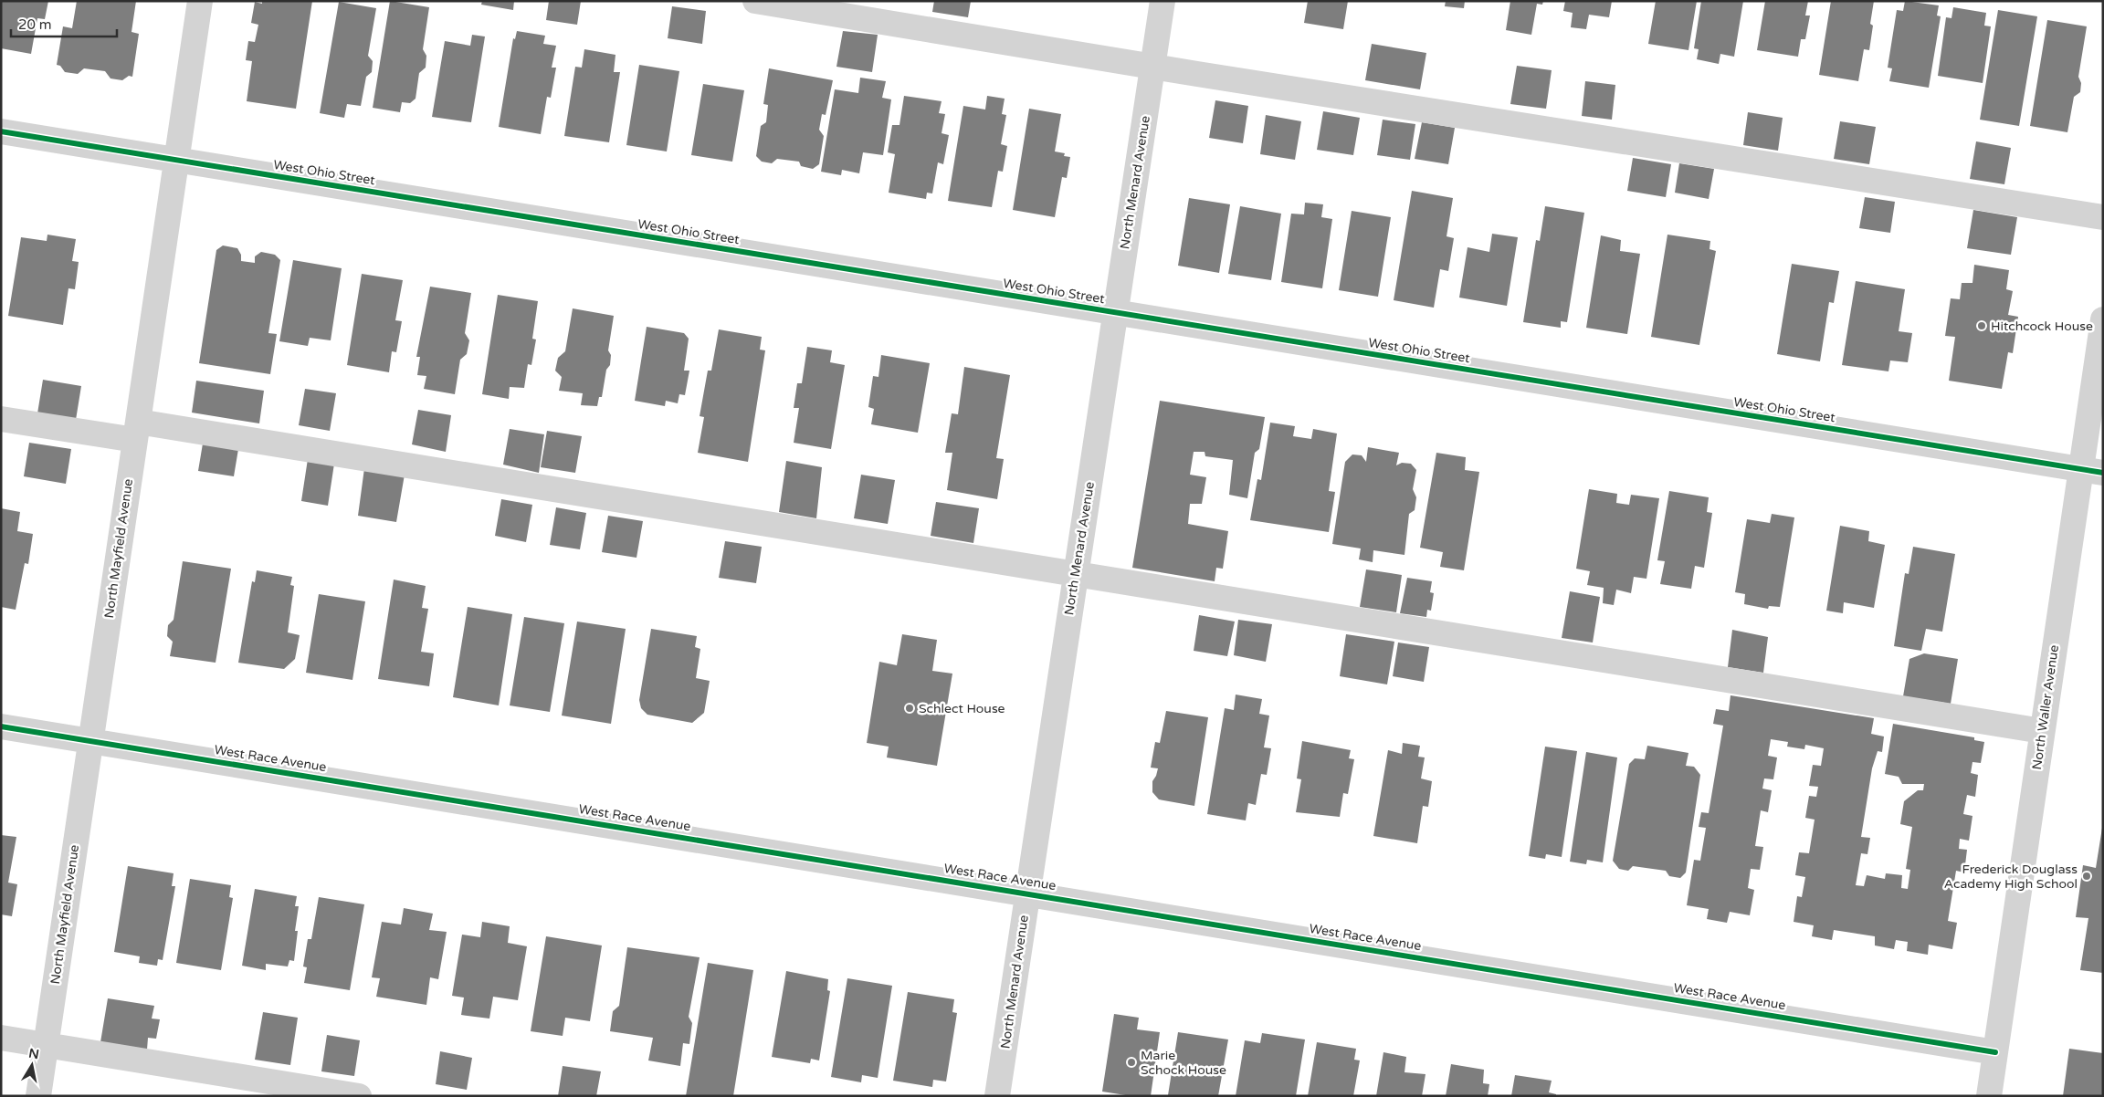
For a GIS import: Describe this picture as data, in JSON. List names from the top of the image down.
{
  "streets": {
    "street": [
      "West Ohio Street",
      "North Menard Avenue",
      "North Mayfield Avenue",
      "North Waller Avenue",
      "West Race Avenue"
    ]
  },
  "crossings": [
    ["West Ohio Street", "North Menard Avenue"],
    ["West Ohio Street", "North Mayfield Avenue"],
    ["West Ohio Street", "North Waller Avenue"],
    ["North Menard Avenue", "West Race Avenue"],
    ["North Mayfield Avenue", "West Race Avenue"],
    ["North Waller Avenue", "West Race Avenue"]
  ],
  "places": [
    "Hitchcock House",
    "Schlect House",
    "Frederick Douglass Academy High School",
    "Marie Schock House"
  ],
  "scale_bar": "20 m",
  "north": "top"
}
